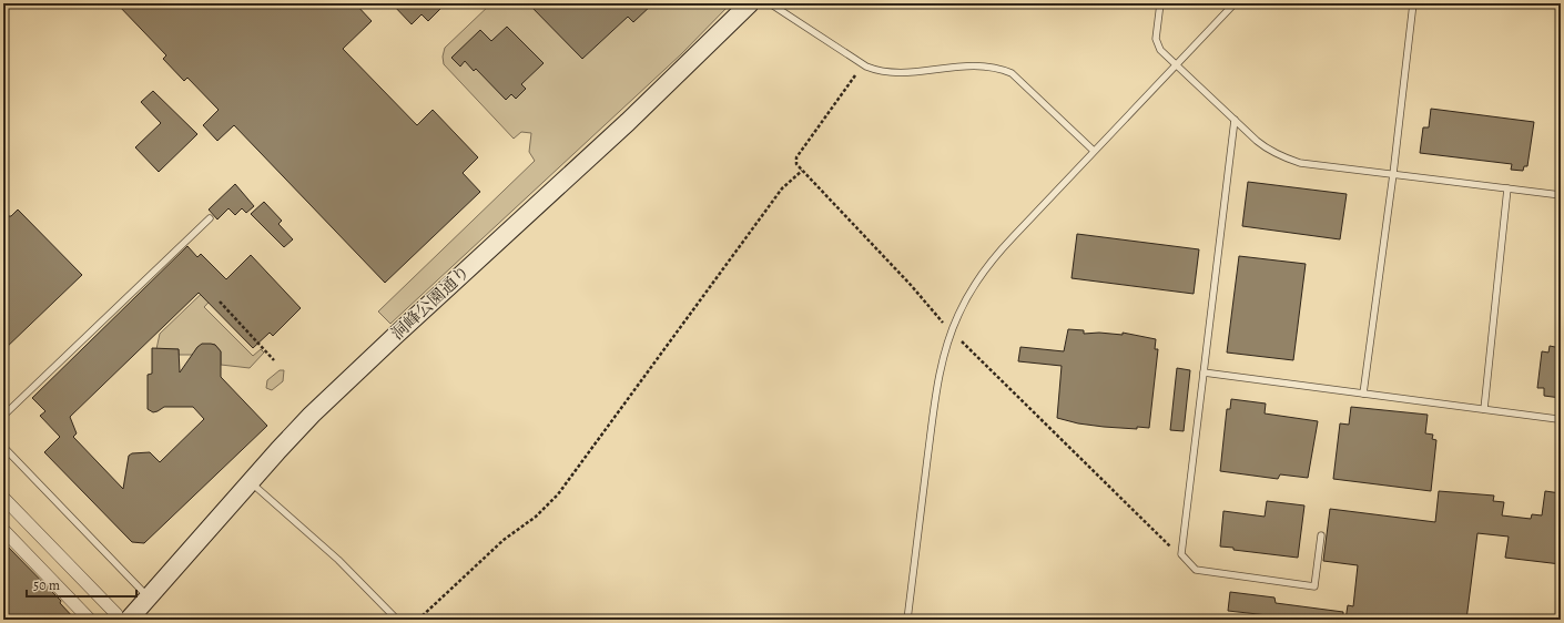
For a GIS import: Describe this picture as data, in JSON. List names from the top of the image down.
{
  "streets": {
    "street": ["洞峰公園通り"]
  },
  "scale_bar": "50 m"
}
